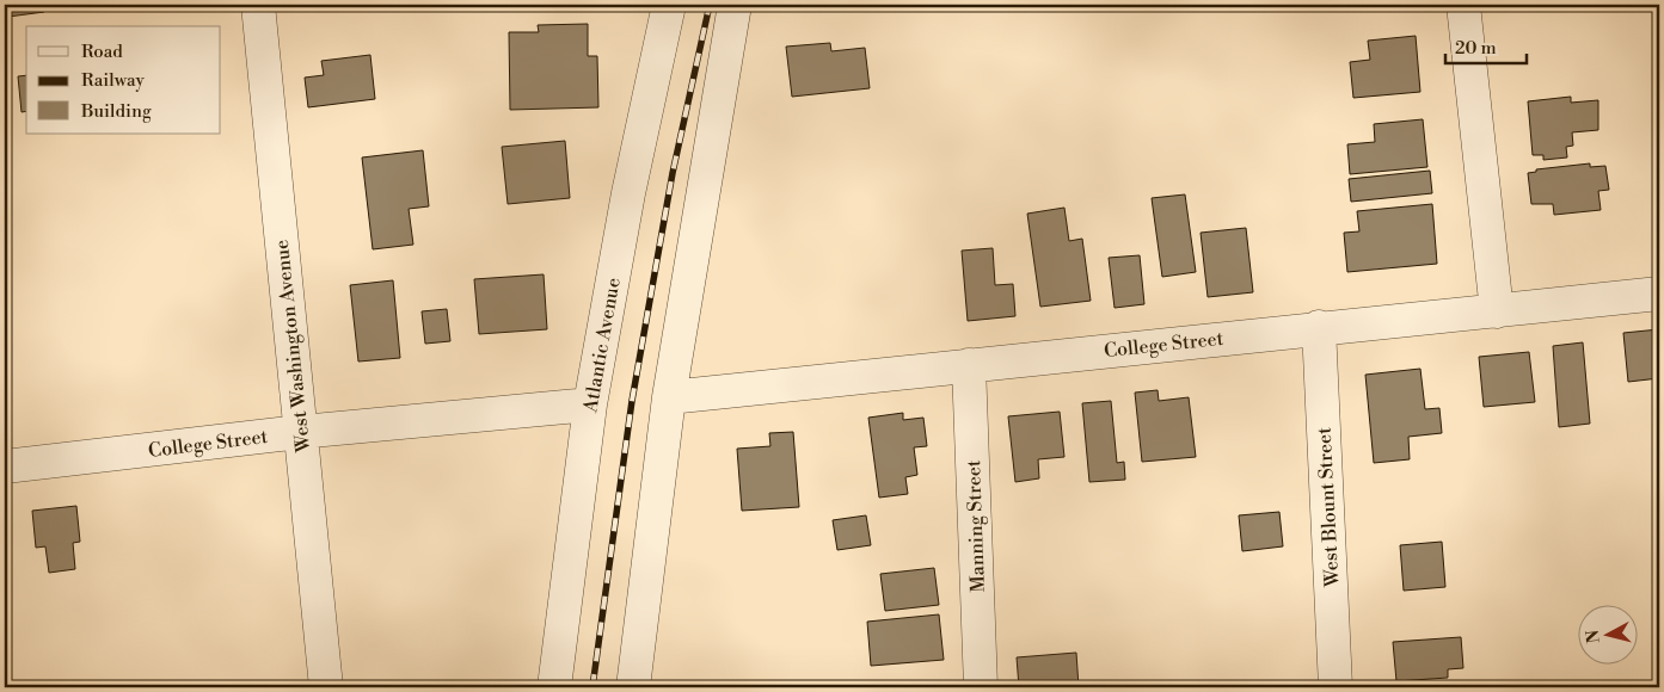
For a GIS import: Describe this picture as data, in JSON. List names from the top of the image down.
{
  "streets": {
    "street": [
      "College Street",
      "Atlantic Avenue",
      "West Washington Avenue",
      "West Blount Street",
      "Manning Street"
    ]
  },
  "crossings": [
    ["College Street", "Atlantic Avenue"],
    ["College Street", "West Washington Avenue"],
    ["College Street", "West Blount Street"],
    ["College Street", "Manning Street"]
  ],
  "legend": ["Road", "Railway", "Building"],
  "scale_bar": "20 m",
  "north": "left"
}
